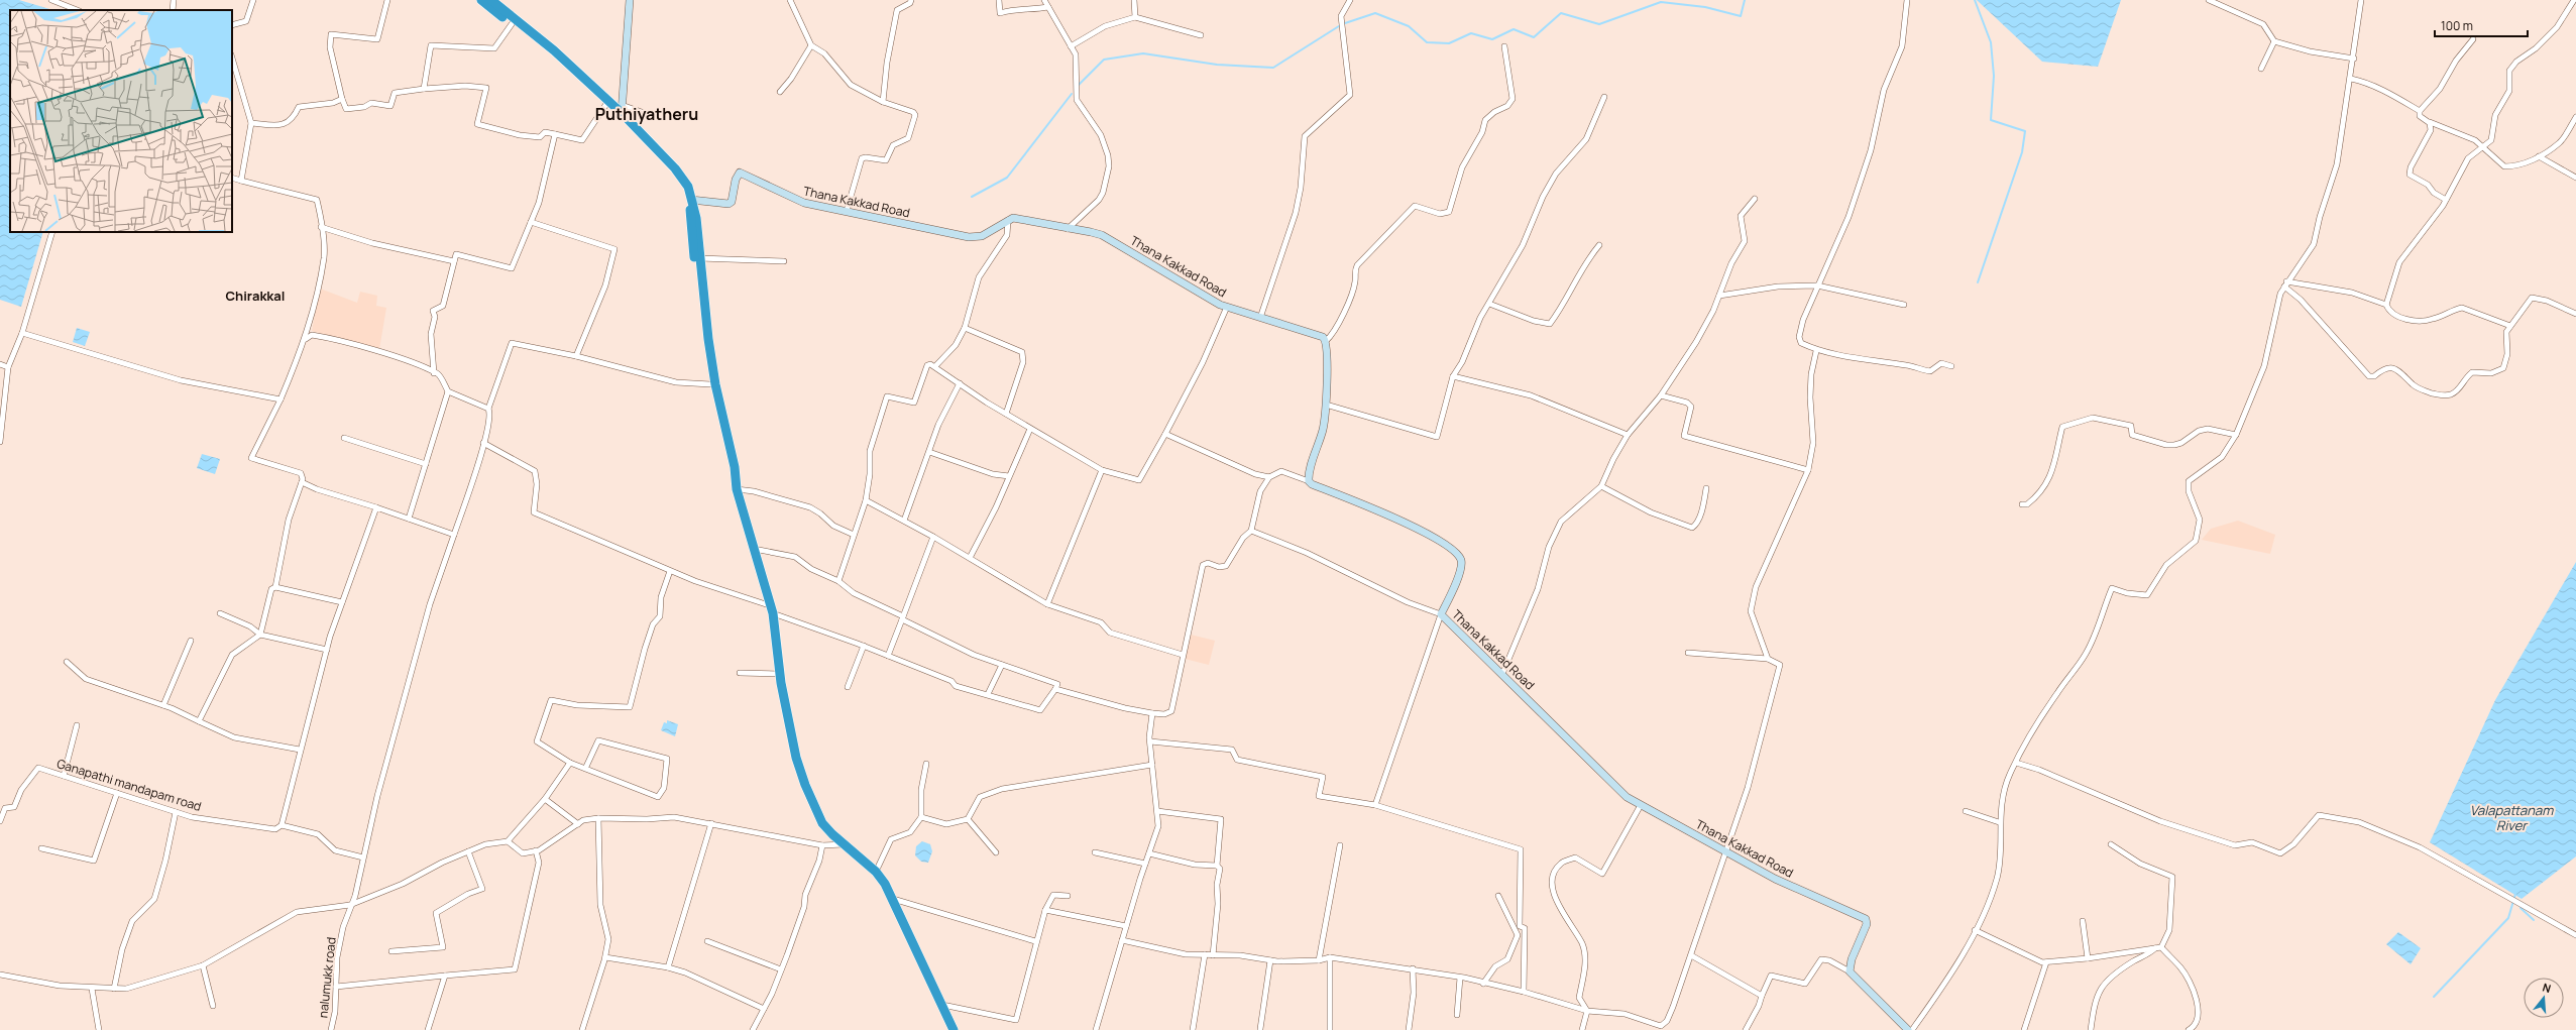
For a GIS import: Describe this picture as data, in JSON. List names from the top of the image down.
{
  "streets": {
    "main road": ["Thana Kakkad Road"],
    "street": ["Ganapathi mandapam road", "nalumukk road"]
  },
  "districts": ["Puthiyatheru", "Chirakkal"],
  "water": ["Valapattanam River"],
  "scale_bar": "100 m",
  "north": "top"
}
